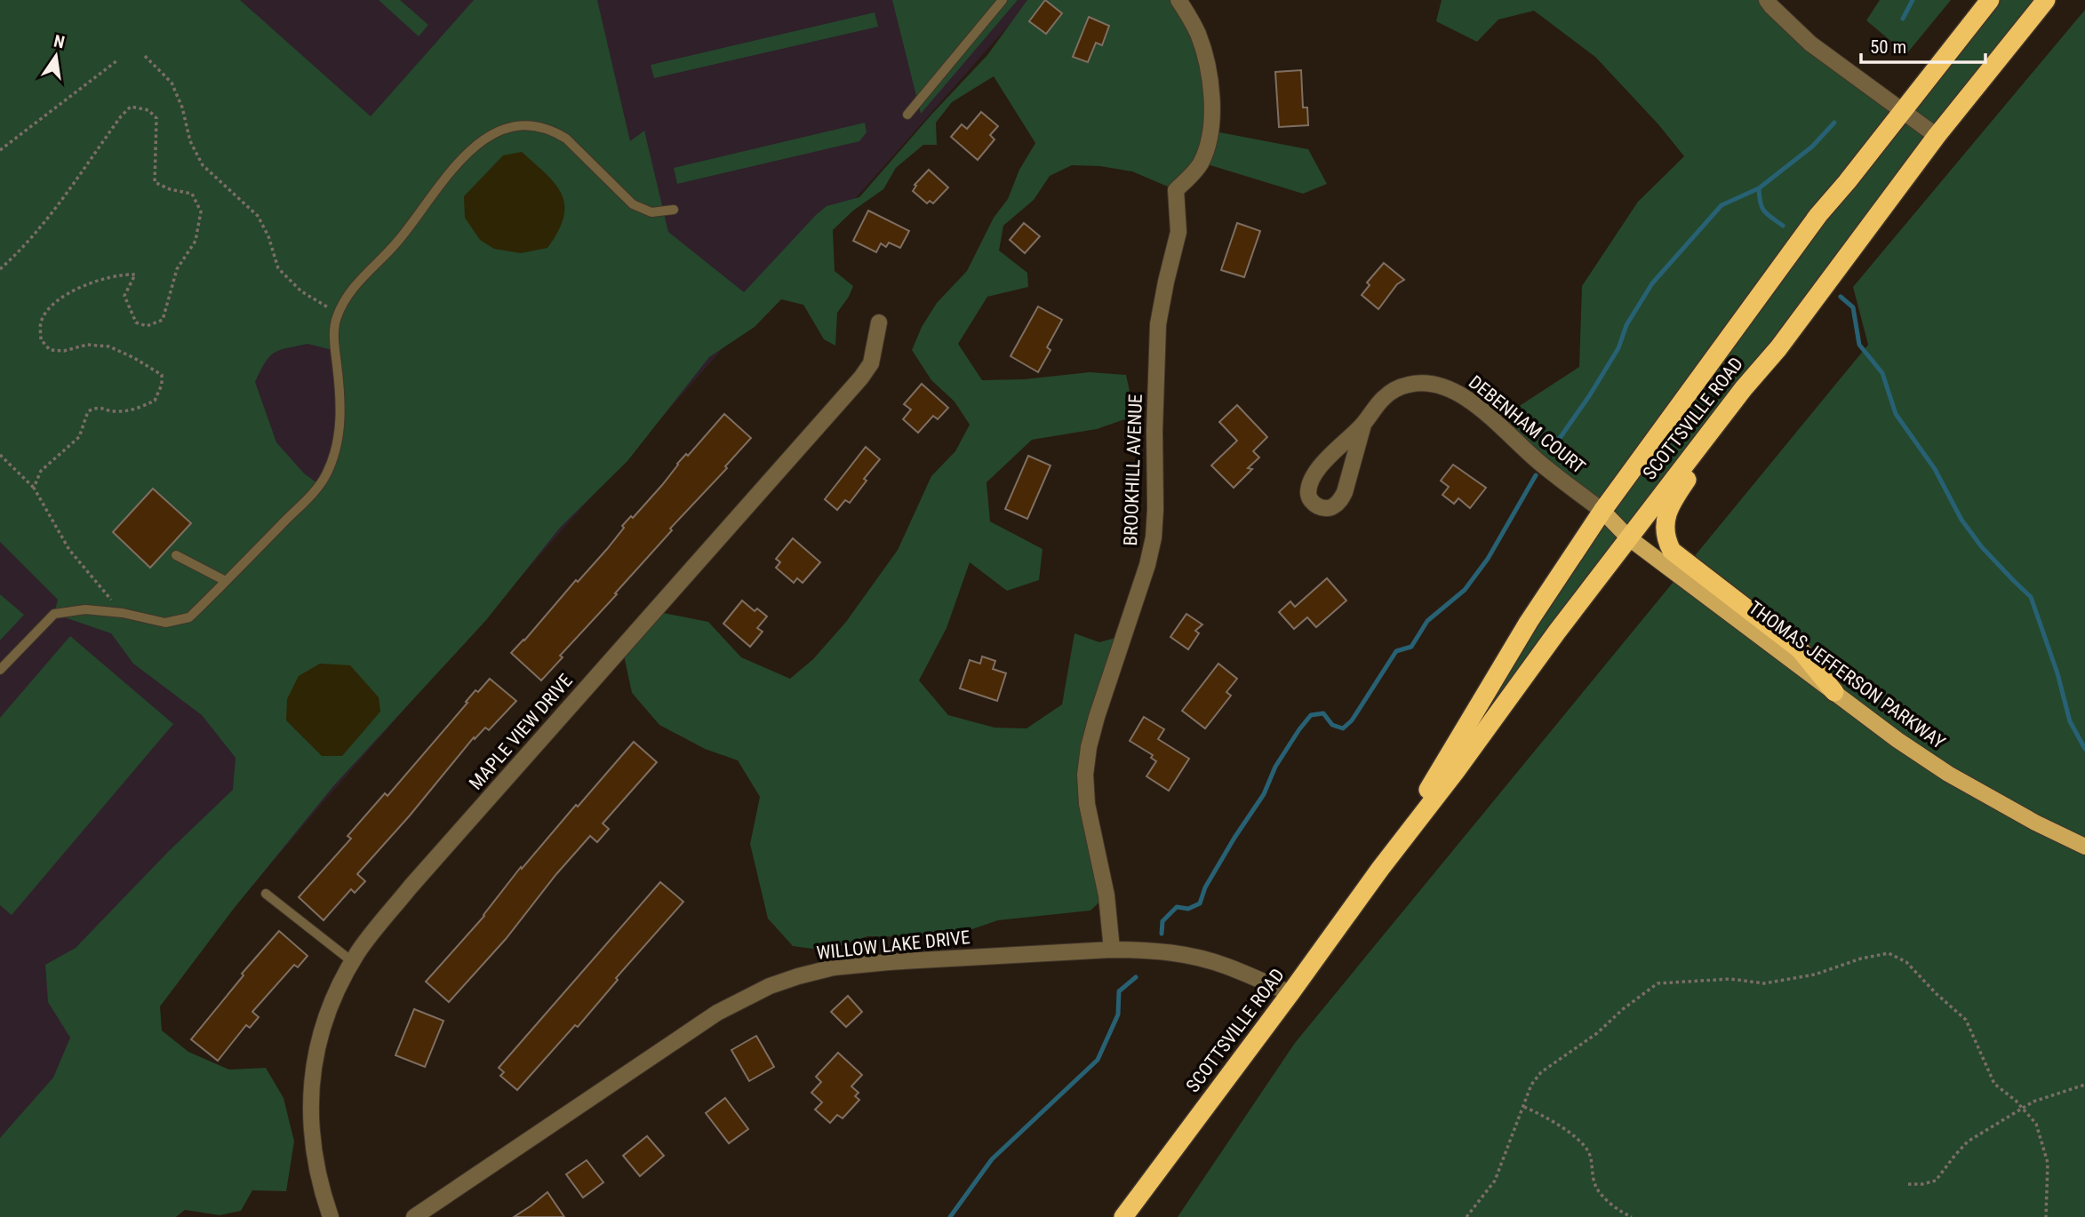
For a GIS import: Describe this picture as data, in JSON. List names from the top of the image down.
{
  "streets": {
    "highway": ["SCOTTSVILLE ROAD"],
    "main road": ["THOMAS JEFFERSON PARKWAY"],
    "street": [
      "DEBENHAM COURT",
      "BROOKHILL AVENUE",
      "MAPLE VIEW DRIVE",
      "WILLOW LAKE DRIVE"
    ]
  },
  "crossings": [
    ["SCOTTSVILLE ROAD", "DEBENHAM COURT"],
    ["SCOTTSVILLE ROAD", "THOMAS JEFFERSON PARKWAY"],
    ["SCOTTSVILLE ROAD", "WILLOW LAKE DRIVE"],
    ["DEBENHAM COURT", "THOMAS JEFFERSON PARKWAY"],
    ["BROOKHILL AVENUE", "WILLOW LAKE DRIVE"]
  ],
  "scale_bar": "50 m",
  "north": "top"
}
